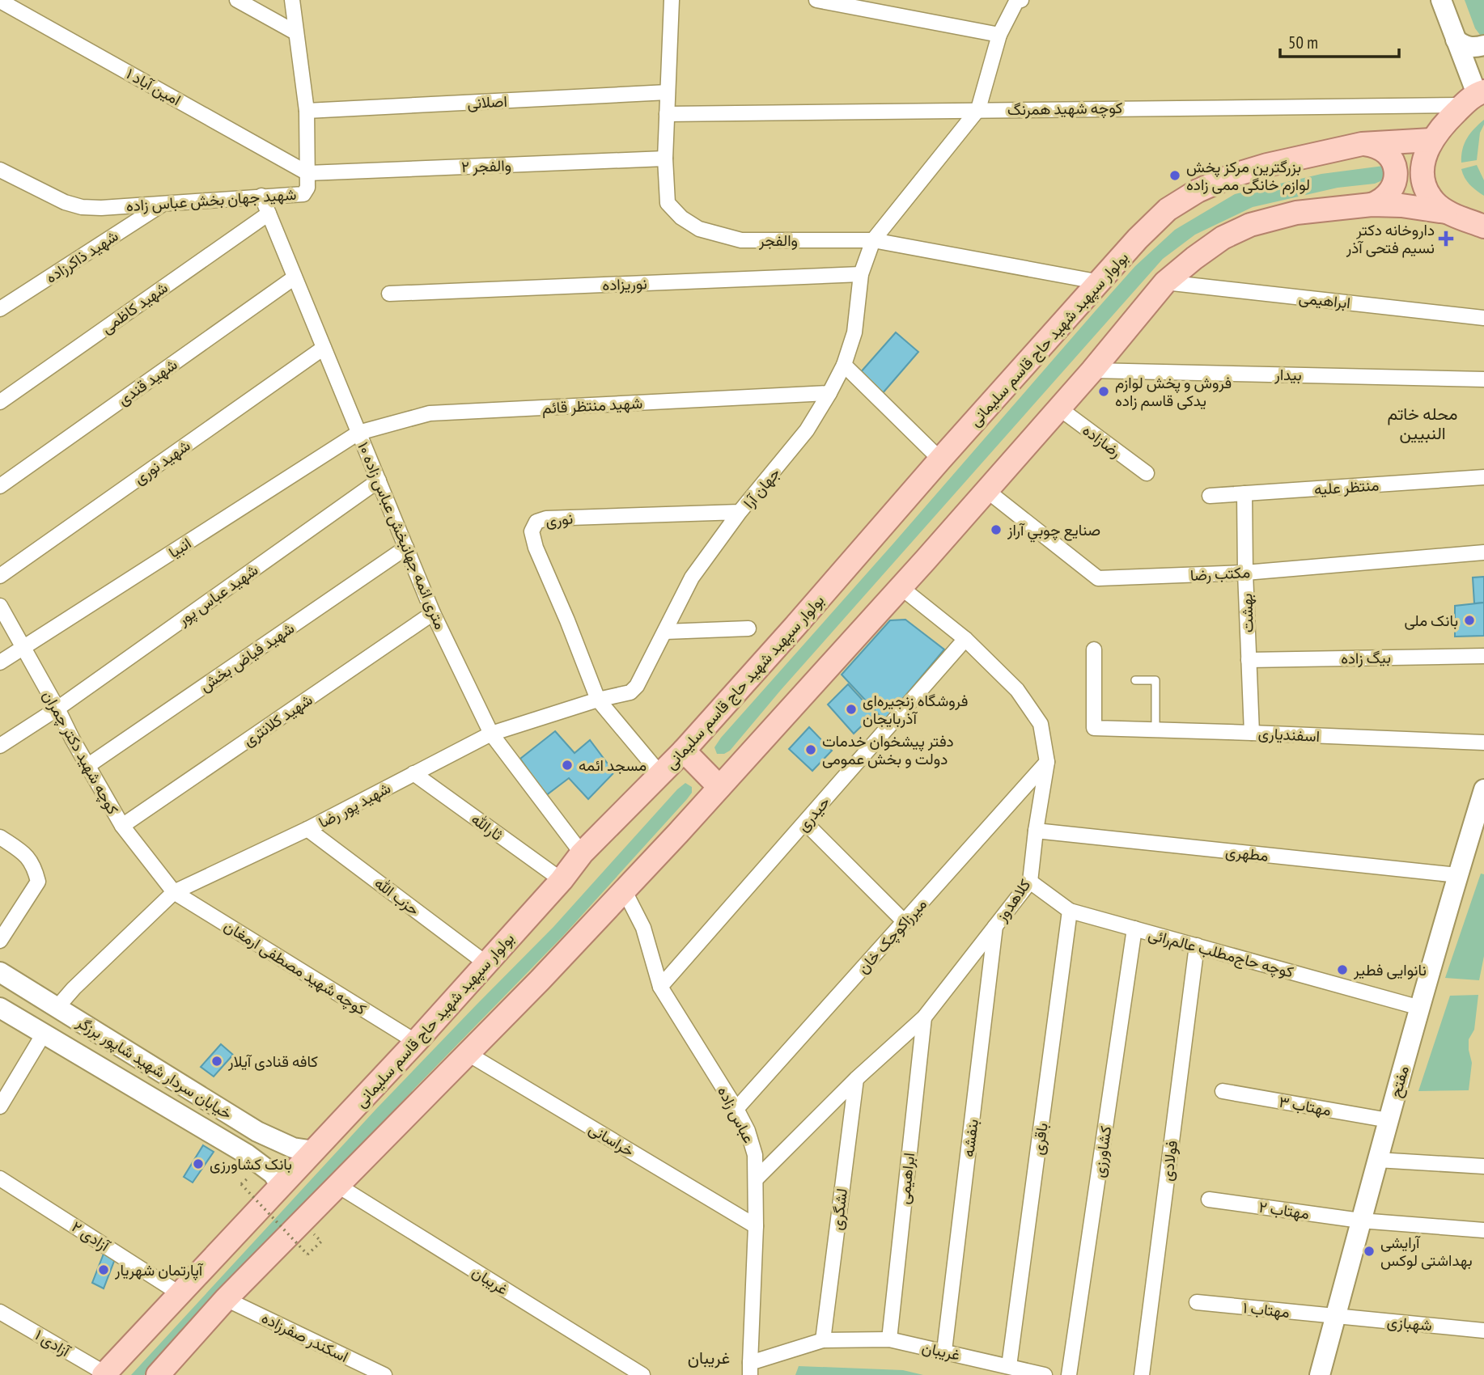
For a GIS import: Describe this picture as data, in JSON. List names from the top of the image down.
{
  "streets": {
    "main road": ["بولوار سپهبد شهید حاج قاسم سلیمانی", "خیابان سردار شهید شاپور برزگر", "مفتح"],
    "street": [
      "۱ امین آباد",
      "اصلانی",
      "کوچه شهید همرنگ",
      "والفجر ۲",
      "شهید جهان بخش عباس زاده",
      "والفجر",
      "شهید ذاکرزاده",
      "نوریزاده",
      "ابراهیمی",
      "شهید کاظمی",
      "بیدار",
      "شهید قندی",
      "شهید منتظر قائم",
      "رضازاده",
      "شهید نوری",
      "منتظر علیه",
      "جهان آرا",
      "نوری",
      "۱۰ متری ائمه جهانبخش عباس زاده",
      "انبیا",
      "مکتب رضا",
      "شهید عباس پور",
      "بهشت",
      "شهید فیاض بخش",
      "بیگ زاده",
      "شهید کلانتری",
      "اسفندیاری",
      "کوچه شهید دکتر چمران",
      "شهید پور رضا",
      "حیدری",
      "ثارالله",
      "مطهری",
      "حزب الله",
      "کلاهدوز",
      "میرزاکوچک خان",
      "کوچه حاج‌مطلب عالم‌رائی",
      "کوچه شهید مصطفی ارمغان",
      "مهتاب ۳",
      "عباس زاده",
      "بنفشه",
      "باقری",
      "خراسانی",
      "کشاورزی",
      "فولادی",
      "لشگری",
      "مهتاب ۲",
      "آزادی ۲",
      "غریبان",
      "مهتاب ۱",
      "شهبازی",
      "اسکندر صفرزاده",
      "آزادی ۱"
    ]
  },
  "crossings": [
    ["۱ امین آباد", "والفجر ۲"],
    ["۱ امین آباد", "شهید جهان بخش عباس زاده"],
    ["اصلانی", "شهید جهان بخش عباس زاده"],
    ["اصلانی", "والفجر"],
    ["کوچه شهید همرنگ", "والفجر"],
    ["کوچه شهید همرنگ", "جهان آرا"],
    ["والفجر ۲", "شهید جهان بخش عباس زاده"],
    ["والفجر ۲", "والفجر"],
    ["شهید جهان بخش عباس زاده", "شهید ذاکرزاده"],
    ["شهید جهان بخش عباس زاده", "۱۰ متری ائمه جهانبخش عباس زاده"],
    ["والفجر", "بولوار سپهبد شهید حاج قاسم سلیمانی"],
    ["والفجر", "جهان آرا"],
    ["نوریزاده", "جهان آرا"],
    ["ابراهیمی", "کلاهدوز"],
    ["ابراهیمی", "غریبان"],
    ["شهید کاظمی", "۱۰ متری ائمه جهانبخش عباس زاده"],
    ["بولوار سپهبد شهید حاج قاسم سلیمانی", "۱۰ متری ائمه جهانبخش عباس زاده"],
    ["بولوار سپهبد شهید حاج قاسم سلیمانی", "ثارالله"],
    ["بولوار سپهبد شهید حاج قاسم سلیمانی", "حزب الله"],
    ["بولوار سپهبد شهید حاج قاسم سلیمانی", "کوچه شهید مصطفی ارمغان"],
    ["بولوار سپهبد شهید حاج قاسم سلیمانی", "خیابان سردار شهید شاپور برزگر"],
    ["بولوار سپهبد شهید حاج قاسم سلیمانی", "آزادی ۲"],
    ["بولوار سپهبد شهید حاج قاسم سلیمانی", "آزادی ۱"],
    ["شهید قندی", "۱۰ متری ائمه جهانبخش عباس زاده"],
    ["شهید منتظر قائم", "جهان آرا"],
    ["شهید منتظر قائم", "۱۰ متری ائمه جهانبخش عباس زاده"],
    ["شهید منتظر قائم", "انبیا"],
    ["شهید نوری", "۱۰ متری ائمه جهانبخش عباس زاده"],
    ["منتظر علیه", "بهشت"],
    ["جهان آرا", "نوری"],
    ["جهان آرا", "شهید پور رضا"],
    ["نوری", "شهید پور رضا"],
    ["۱۰ متری ائمه جهانبخش عباس زاده", "انبیا"],
    ["۱۰ متری ائمه جهانبخش عباس زاده", "شهید عباس پور"],
    ["۱۰ متری ائمه جهانبخش عباس زاده", "شهید فیاض بخش"],
    ["۱۰ متری ائمه جهانبخش عباس زاده", "شهید کلانتری"],
    ["۱۰ متری ائمه جهانبخش عباس زاده", "شهید پور رضا"],
    ["انبیا", "کوچه شهید دکتر چمران"],
    ["مکتب رضا", "بهشت"],
    ["شهید عباس پور", "کوچه شهید دکتر چمران"],
    ["بهشت", "بیگ زاده"],
    ["بهشت", "اسفندیاری"],
    ["شهید فیاض بخش", "کوچه شهید دکتر چمران"],
    ["شهید کلانتری", "کوچه شهید دکتر چمران"],
    ["کوچه شهید دکتر چمران", "شهید پور رضا"],
    ["کوچه شهید دکتر چمران", "کوچه شهید مصطفی ارمغان"],
    ["شهید پور رضا", "ثارالله"],
    ["شهید پور رضا", "حزب الله"],
    ["شهید پور رضا", "کوچه شهید مصطفی ارمغان"],
    ["شهید پور رضا", "خیابان سردار شهید شاپور برزگر"],
    ["حیدری", "کلاهدوز"],
    ["حیدری", "عباس زاده"],
    ["مطهری", "کلاهدوز"],
    ["مطهری", "مفتح"],
    ["کلاهدوز", "میرزاکوچک خان"],
    ["کلاهدوز", "کوچه حاج‌مطلب عالم‌رائی"],
    ["کلاهدوز", "عباس زاده"],
    ["کلاهدوز", "بنفشه"],
    ["کلاهدوز", "لشگری"],
    ["میرزاکوچک خان", "عباس زاده"],
    ["کوچه حاج‌مطلب عالم‌رائی", "مفتح"],
    ["کوچه حاج‌مطلب عالم‌رائی", "باقری"],
    ["کوچه حاج‌مطلب عالم‌رائی", "کشاورزی"],
    ["کوچه حاج‌مطلب عالم‌رائی", "فولادی"],
    ["مفتح", "مهتاب ۳"],
    ["مفتح", "مهتاب ۲"],
    ["مفتح", "مهتاب ۱"],
    ["مفتح", "شهبازی"],
    ["عباس زاده", "خراسانی"],
    ["عباس زاده", "غریبان"],
    ["بنفشه", "غریبان"],
    ["باقری", "غریبان"],
    ["لشگری", "غریبان"],
    ["مهتاب ۱", "شهبازی"]
  ],
  "districts": ["محله خاتم النبیین", "غریبان"],
  "places": {
    "other": [
      "بزرگترین مرکز پخش لوازم خانگی ممی زاده",
      "فروش و پخش لوازم یدکی قاسم زاده",
      "صنايع چوبي آراز",
      "بانک ملی",
      "فروشگاه زنجیره‌ای آذربایجان",
      "دفتر پیشخوان خدمات دولت و بخش عمومی",
      "مسجد ائمه",
      "نانوایی فطیر",
      "کافه قنادی آیلار",
      "بانک کشاورزی",
      "آرایشی بهداشتی لوکس",
      "آپارتمان شهریار"
    ],
    "health": ["داروخانه دکتر نسیم فتحی آذر"]
  },
  "scale_bar": "50 m"
}
